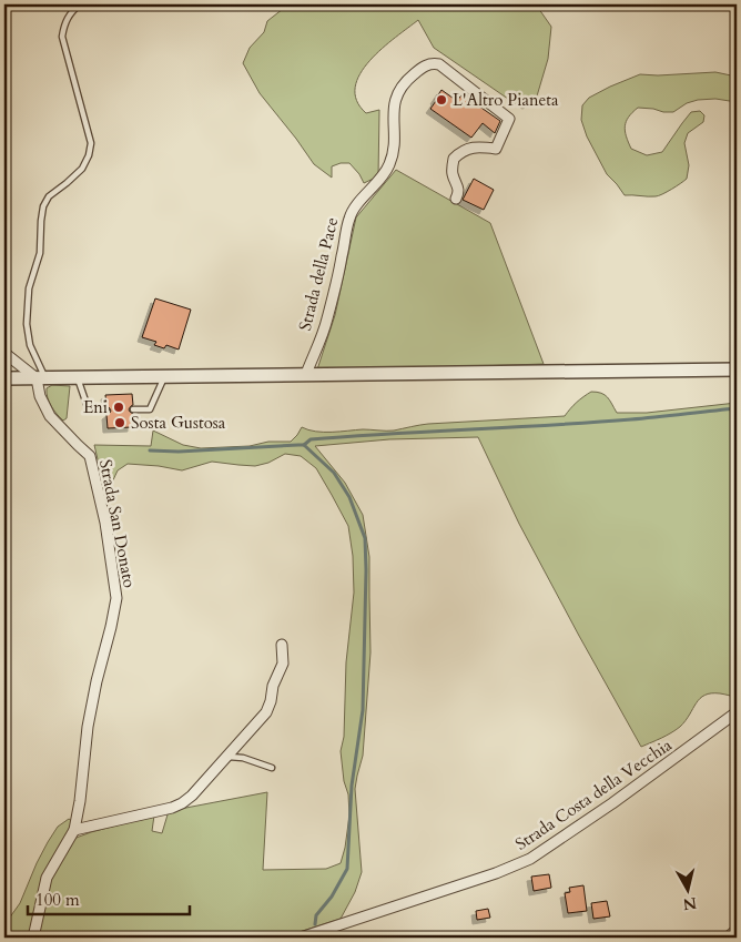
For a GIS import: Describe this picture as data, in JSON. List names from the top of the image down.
{
  "streets": {
    "street": ["Strada della Pace", "Strada San Donato", "Strada Costa della Vecchia"]
  },
  "places": ["L'Altro Pianeta", "Eni", "Sosta Gustosa"],
  "scale_bar": "100 m",
  "north": "bottom"
}
